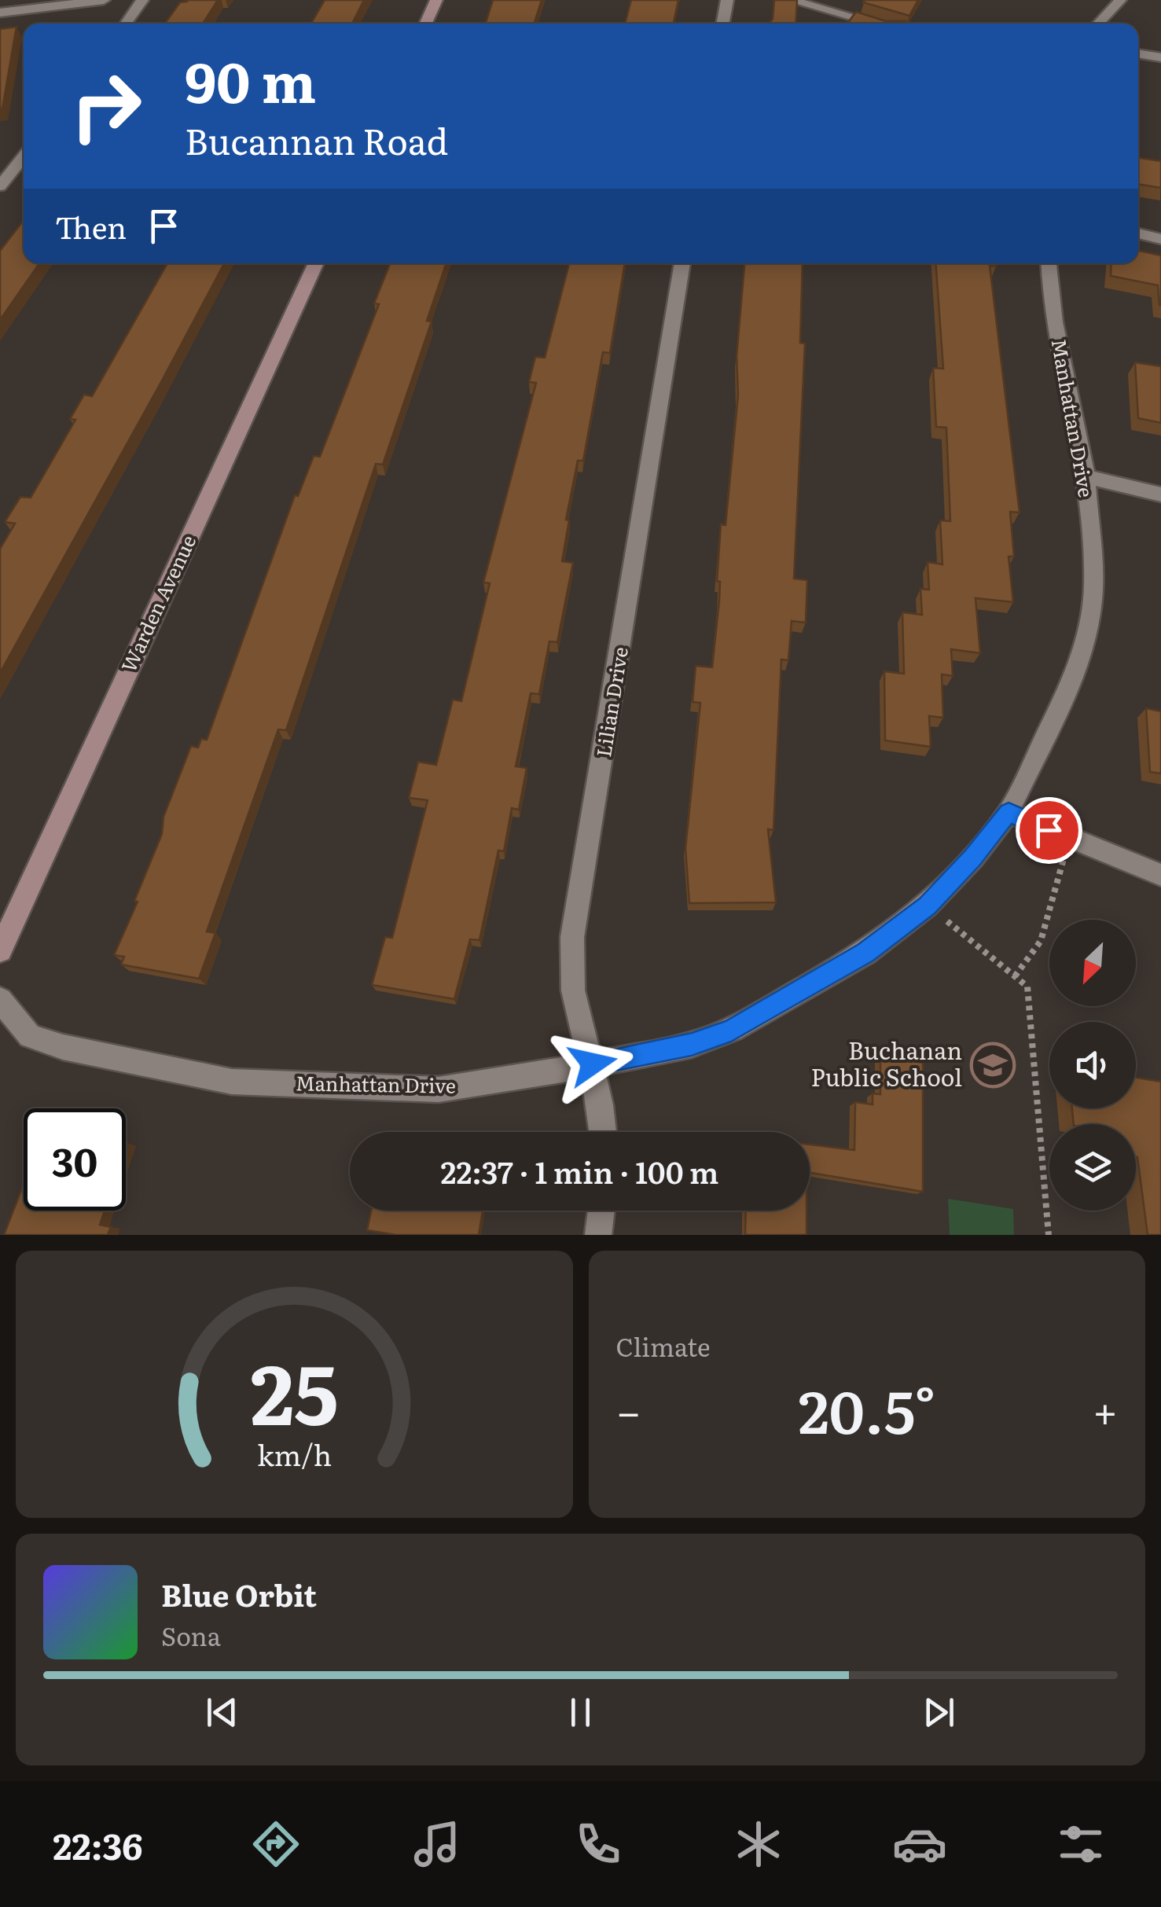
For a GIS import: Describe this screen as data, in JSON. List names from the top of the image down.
{
  "streets": {
    "main road": ["Warden Avenue"],
    "street": ["Manhattan Drive", "Lilian Drive"]
  },
  "crossings": [
    ["Manhattan Drive", "Lilian Drive"]
  ],
  "places": {
    "school or university": ["Buchanan Public School"]
  },
  "north": "bottom left",
  "page": {
    "turn": ["90 m", "Bucannan Road"],
    "then": "Then",
    "limit": "30",
    "trip": "22:37 · 1 min · 100 m",
    "tile": "Climate",
    "heat": ["−", "20.5°", "+"],
    "song": ["Blue Orbit", "Sona"],
    "tabs": "22:36",
    "gauge": ["25", "km/h"]
  }
}
